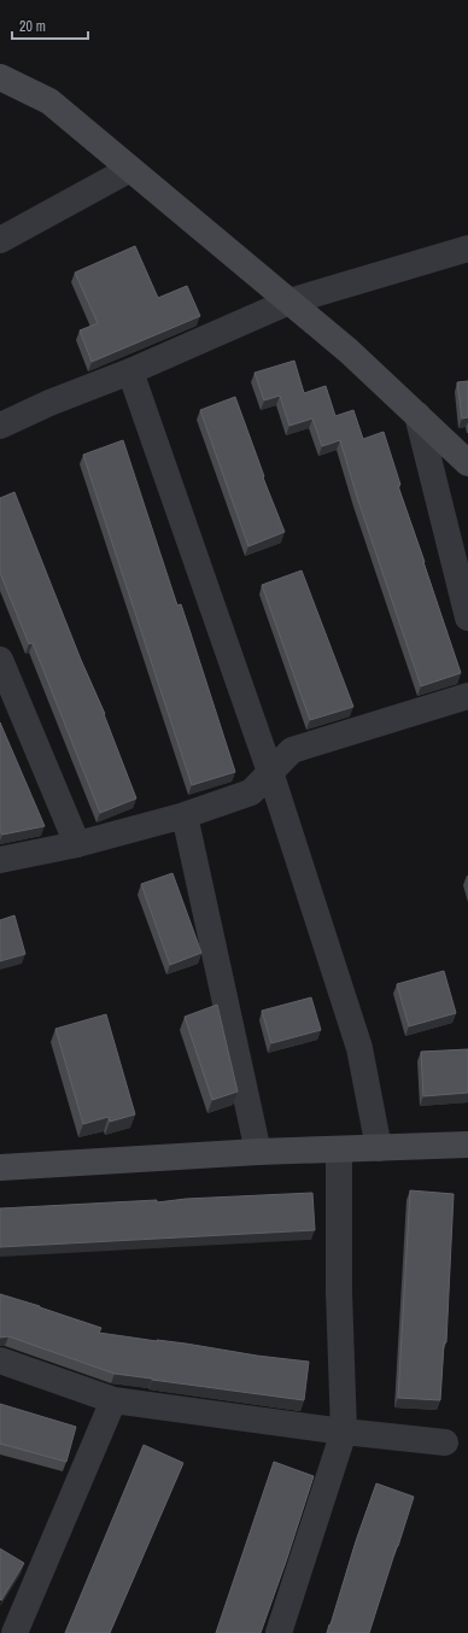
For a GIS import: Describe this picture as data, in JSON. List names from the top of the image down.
{
  "scale_bar": "20 m"
}
